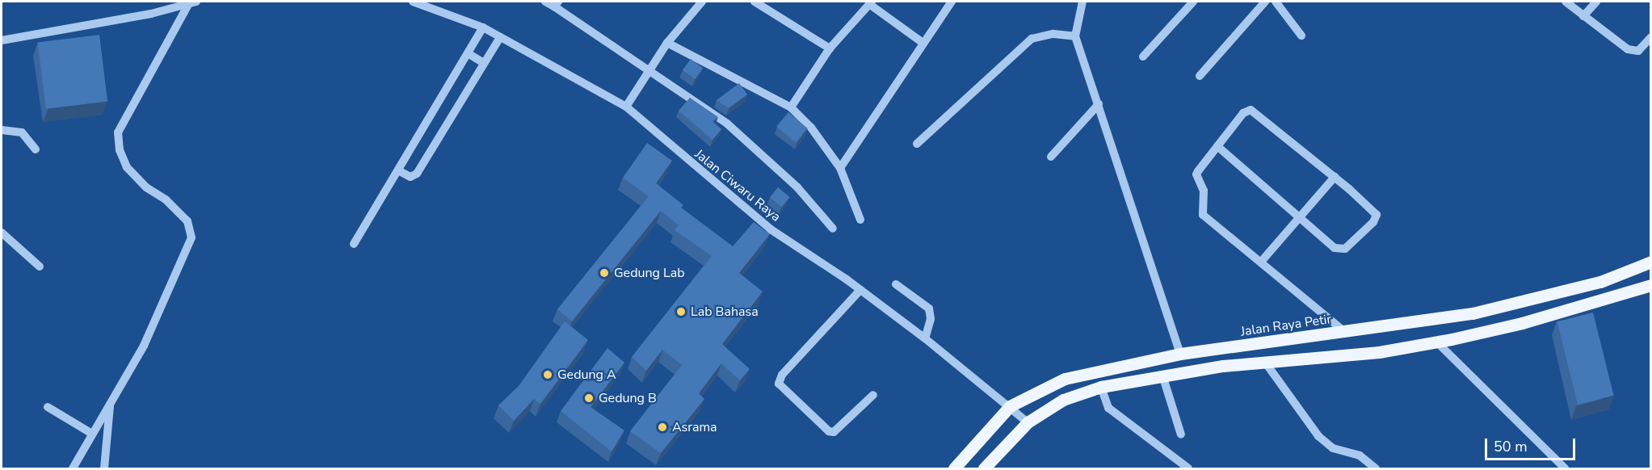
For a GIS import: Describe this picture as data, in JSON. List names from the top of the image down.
{
  "streets": {
    "main road": ["Jalan Raya Petir"],
    "street": ["Jalan Ciwaru Raya"]
  },
  "crossings": [
    ["Jalan Ciwaru Raya", "Jalan Raya Petir"]
  ],
  "places": [
    "Gedung Lab",
    "Lab Bahasa",
    "Gedung A",
    "Gedung B",
    "Asrama"
  ],
  "scale_bar": "50 m"
}
